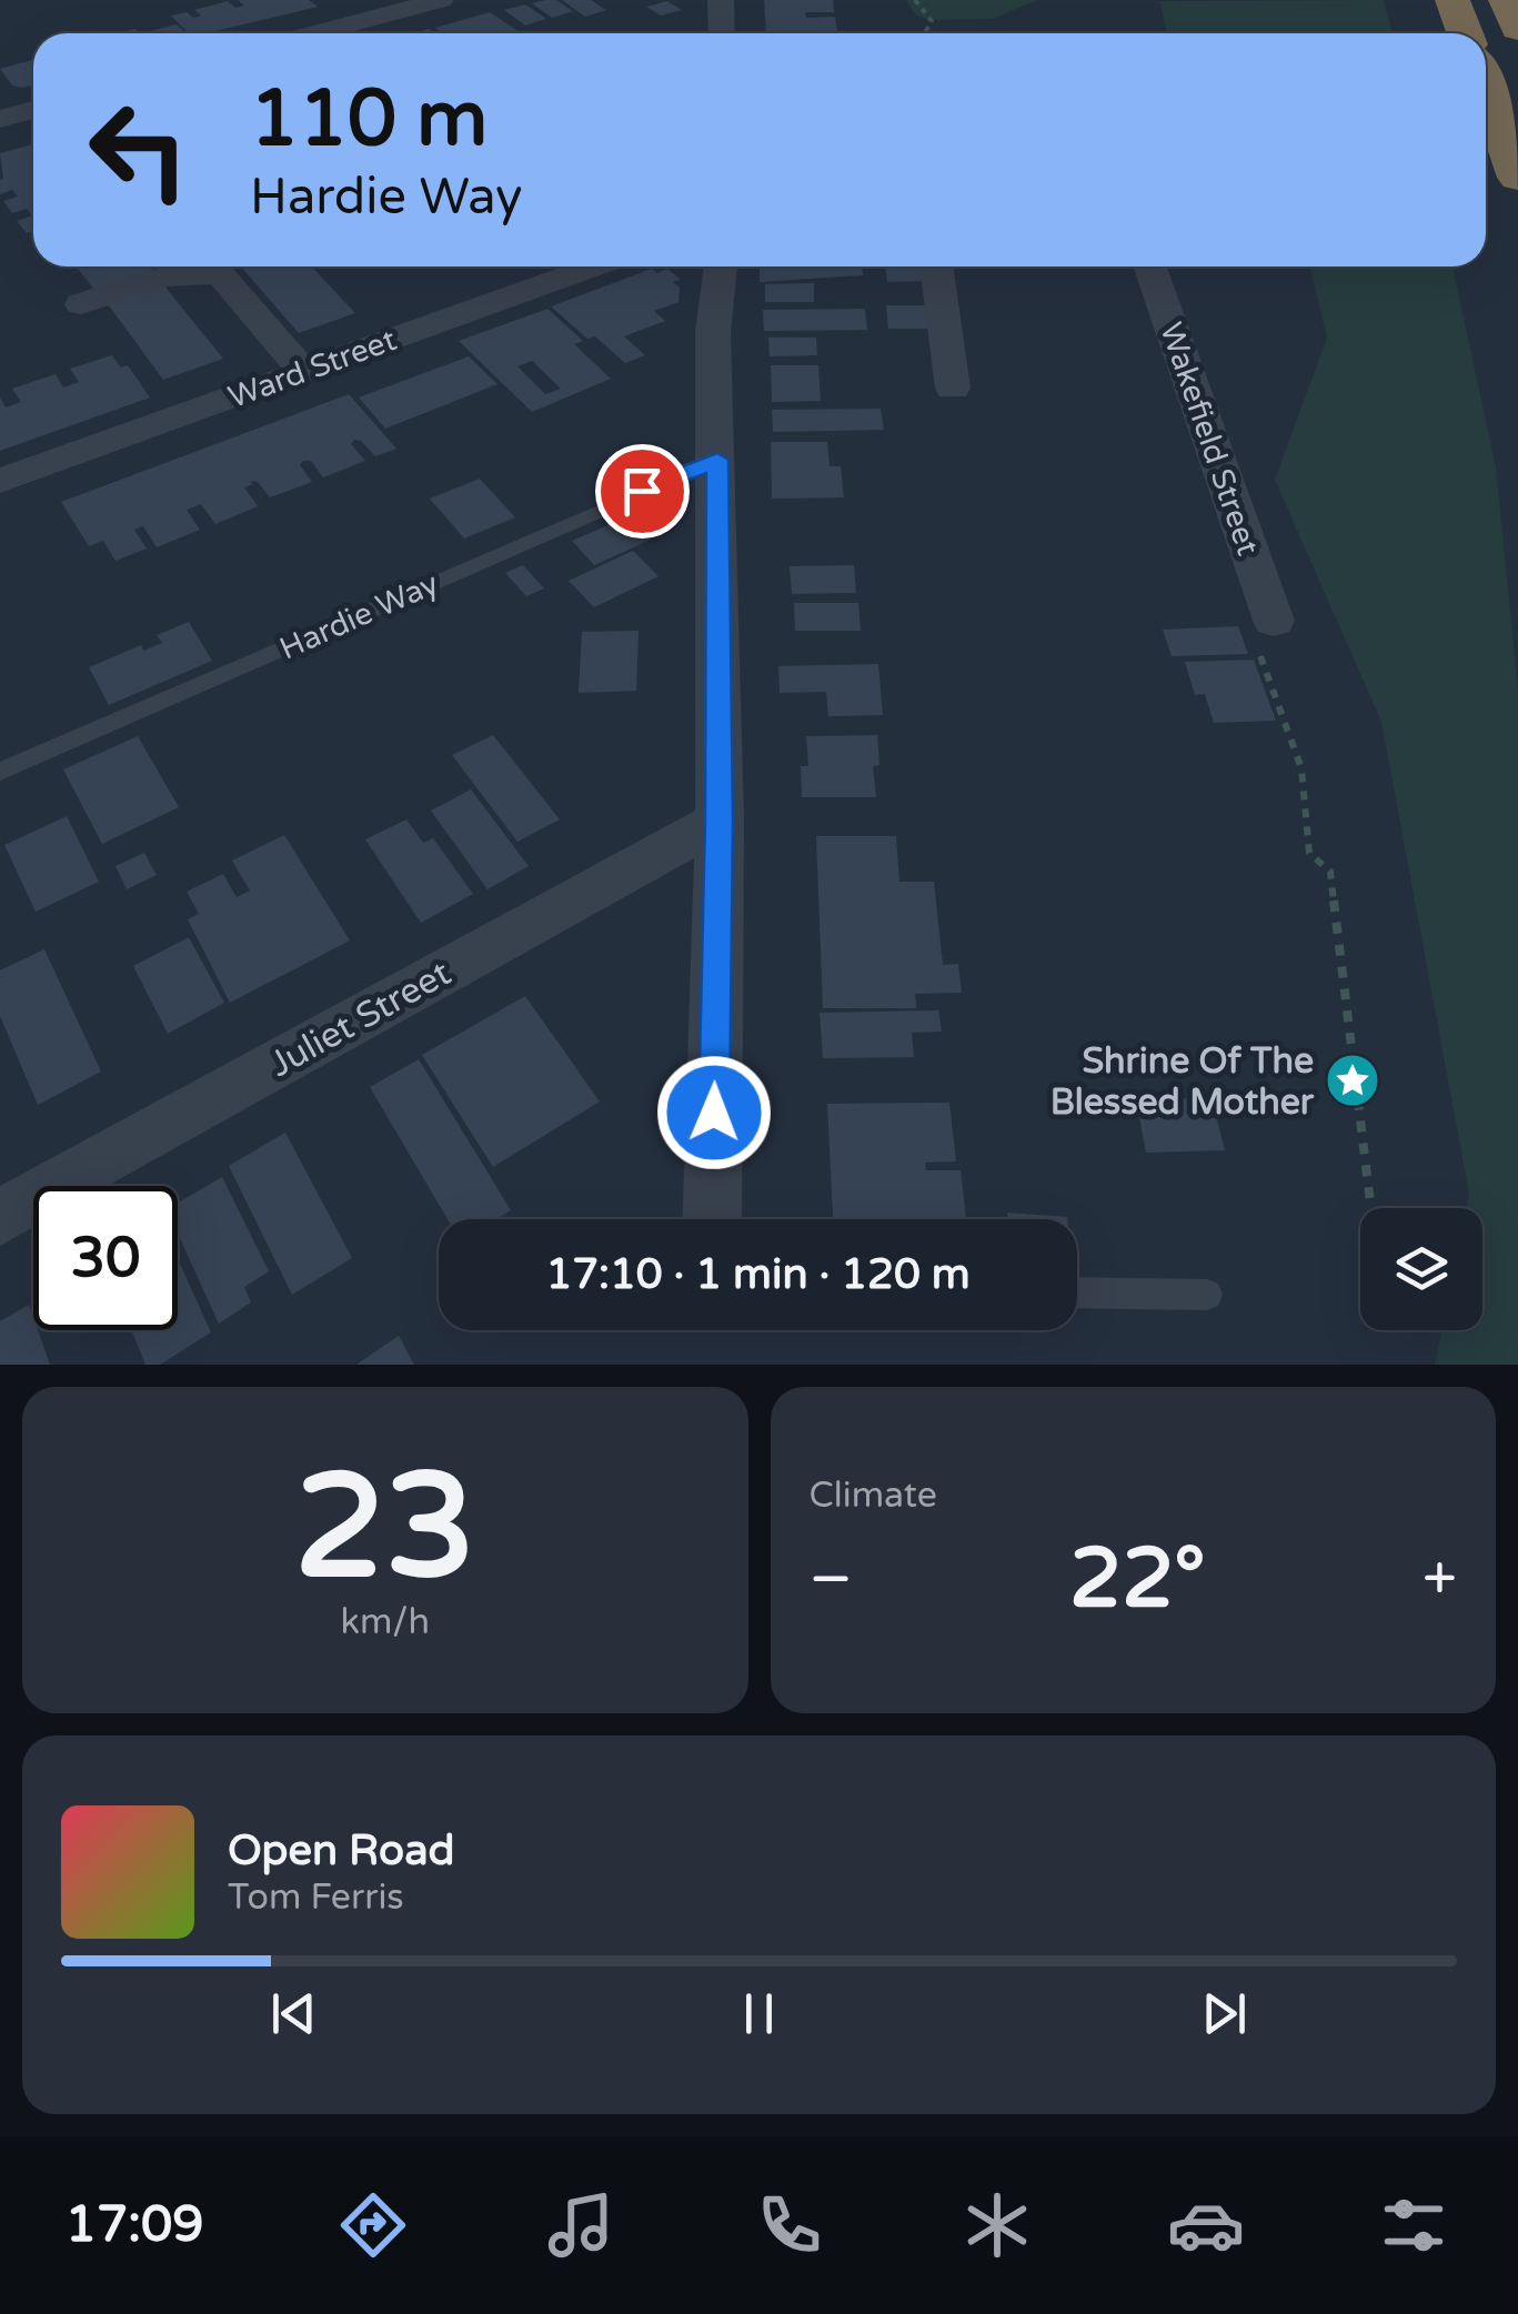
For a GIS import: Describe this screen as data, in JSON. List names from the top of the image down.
{
  "streets": {
    "street": ["Ward Street", "Wakefield Street", "Juliet Street"],
    "lane": ["Hardie Way"]
  },
  "places": {
    "place": ["Shrine Of The Blessed Mother"]
  },
  "page": {
    "turn": ["110 m", "Hardie Way"],
    "limit": "30",
    "trip": "17:10 · 1 min · 120 m",
    "tile": [
      ["23", "km/h"],
      "Climate"
    ],
    "heat": ["−", "22°", "+"],
    "song": ["Open Road", "Tom Ferris"],
    "tabs": "17:09"
  }
}
